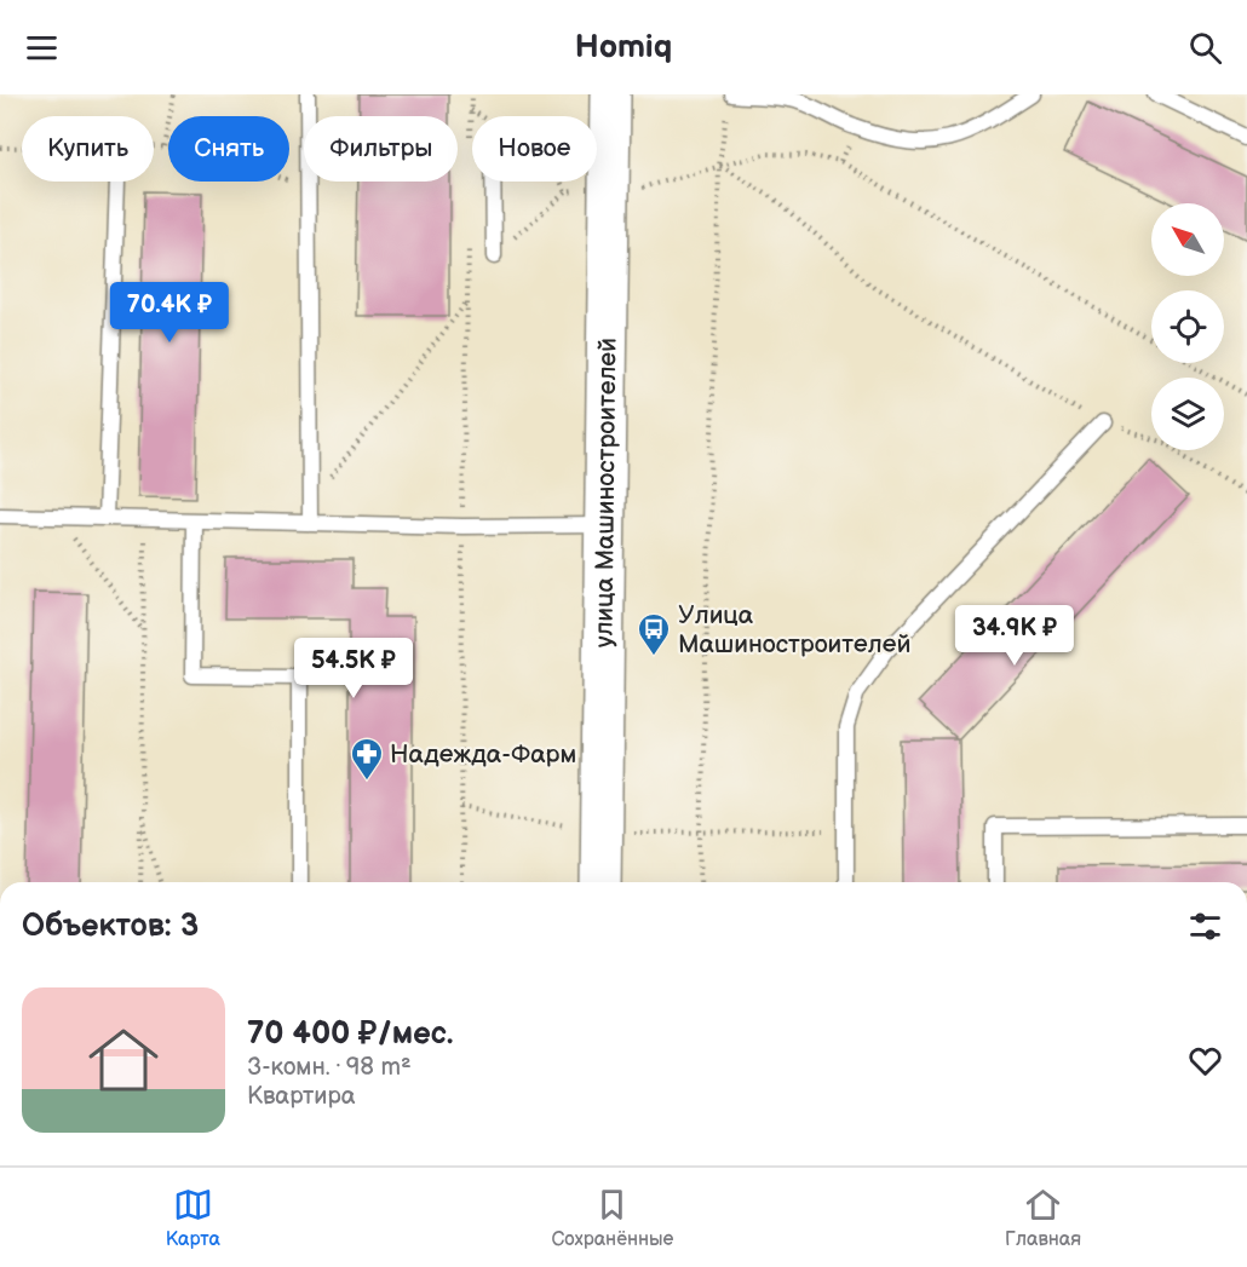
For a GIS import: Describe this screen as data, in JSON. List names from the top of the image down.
{
  "streets": {
    "main road": ["улица Машиностроителей"]
  },
  "places": {
    "bus stop": ["Улица Машиностроителей"],
    "pharmacy": ["Надежда-Фарм"]
  },
  "north": "top left",
  "page": {
    "header": "Homiq",
    "chip": [
      "Купить",
      "Снять",
      "Фильтры",
      "Новое"
    ],
    "price": ["70.4K ₽", "34.9K ₽", "54.5K ₽"],
    "heading": "Объектов: 3",
    "list": [
      {
        "name": "70 400 ₽/мес.",
        "note": "3-комн. · 98 m² · Квартира"
      }
    ],
    "tabs": ["Карта", "Сохранённые", "Главная"]
  }
}
